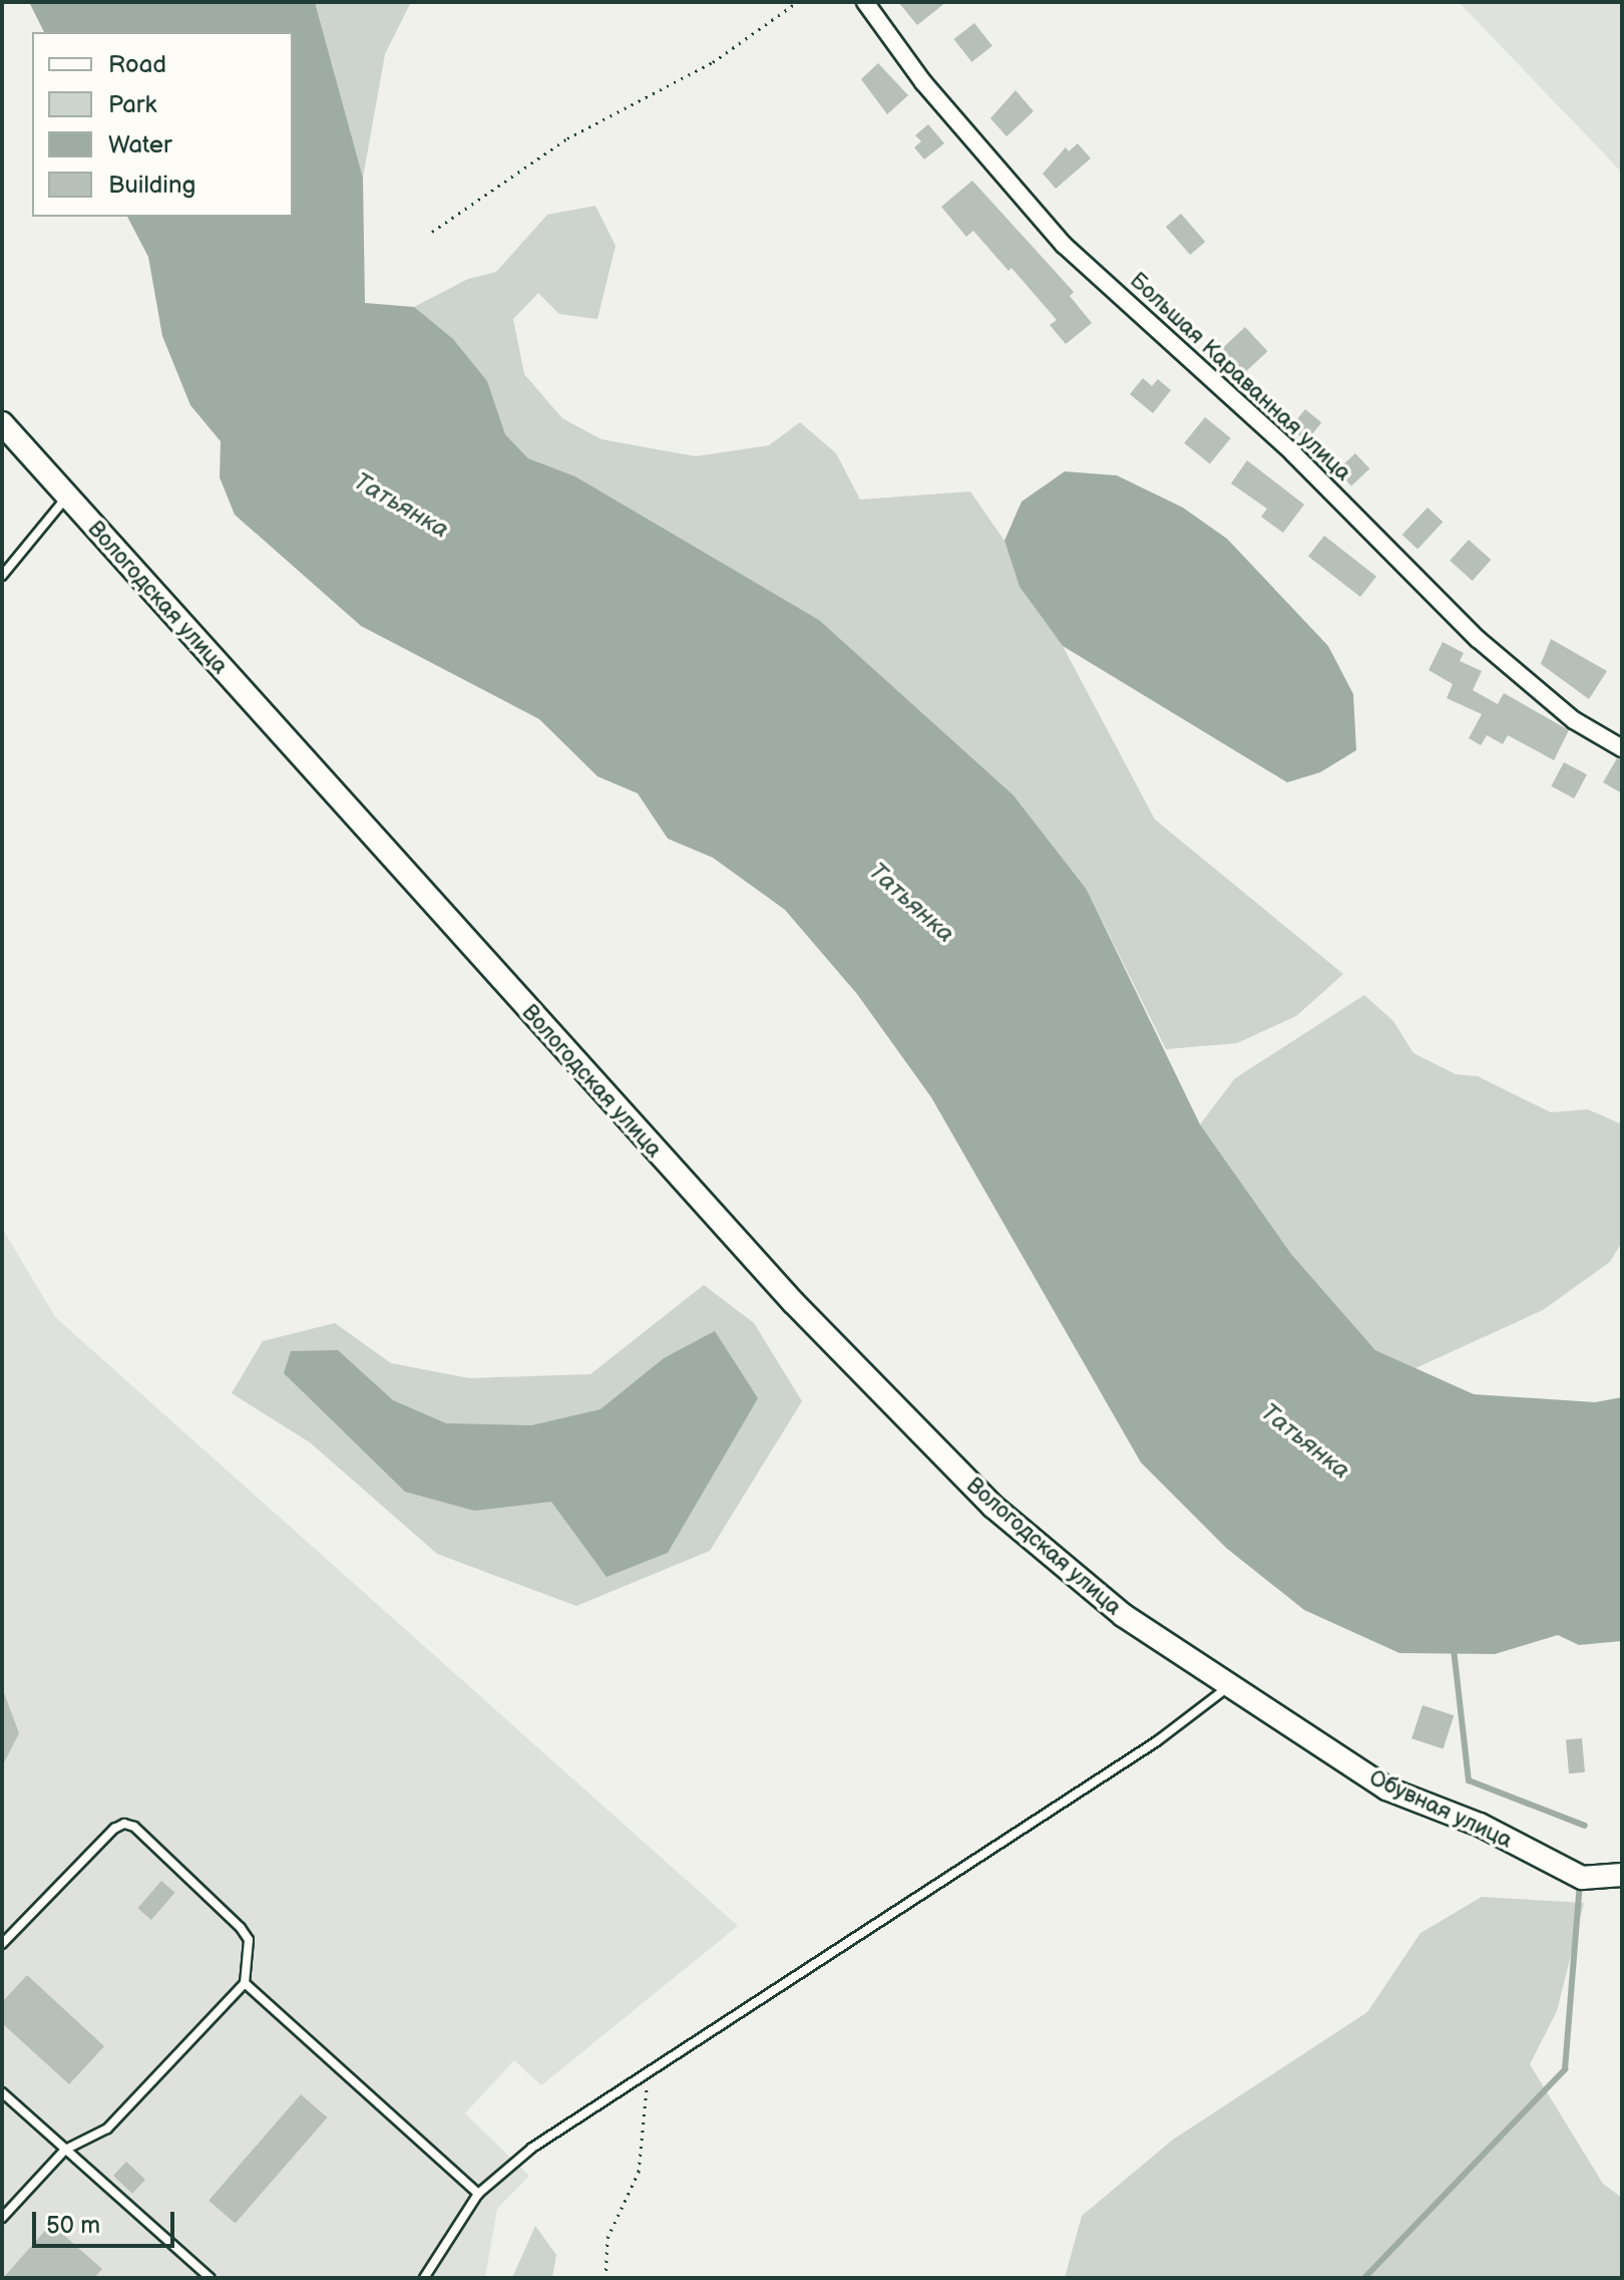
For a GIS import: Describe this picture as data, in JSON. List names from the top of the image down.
{
  "streets": {
    "main road": ["Вологодская улица", "Обувная улица"],
    "street": ["Большая Караванная улица"]
  },
  "crossings": [
    ["Вологодская улица", "Обувная улица"]
  ],
  "water": ["Татьянка"],
  "legend": [
    "Road",
    "Park",
    "Water",
    "Building"
  ],
  "scale_bar": "50 m"
}
